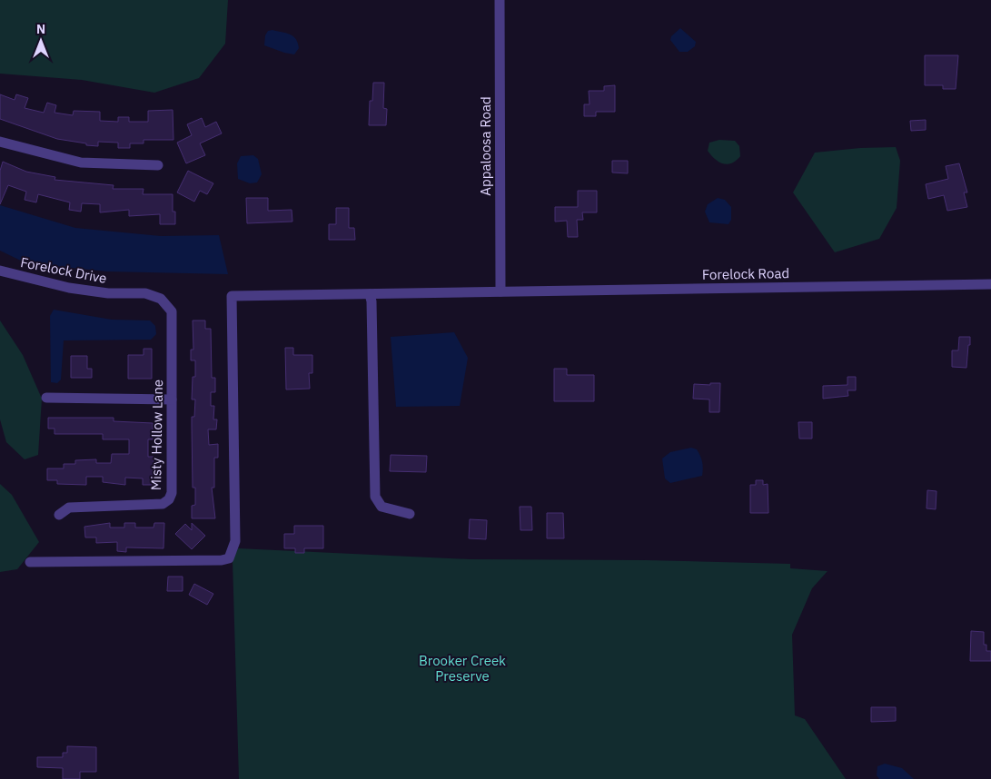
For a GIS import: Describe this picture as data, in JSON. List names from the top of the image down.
{
  "streets": {
    "street": [
      "Appaloosa Road",
      "Forelock Drive",
      "Forelock Road",
      "Misty Hollow Lane"
    ]
  },
  "crossings": [
    ["Appaloosa Road", "Forelock Road"],
    ["Forelock Drive", "Misty Hollow Lane"]
  ],
  "parks": ["Brooker Creek Preserve"],
  "north": "top"
}
